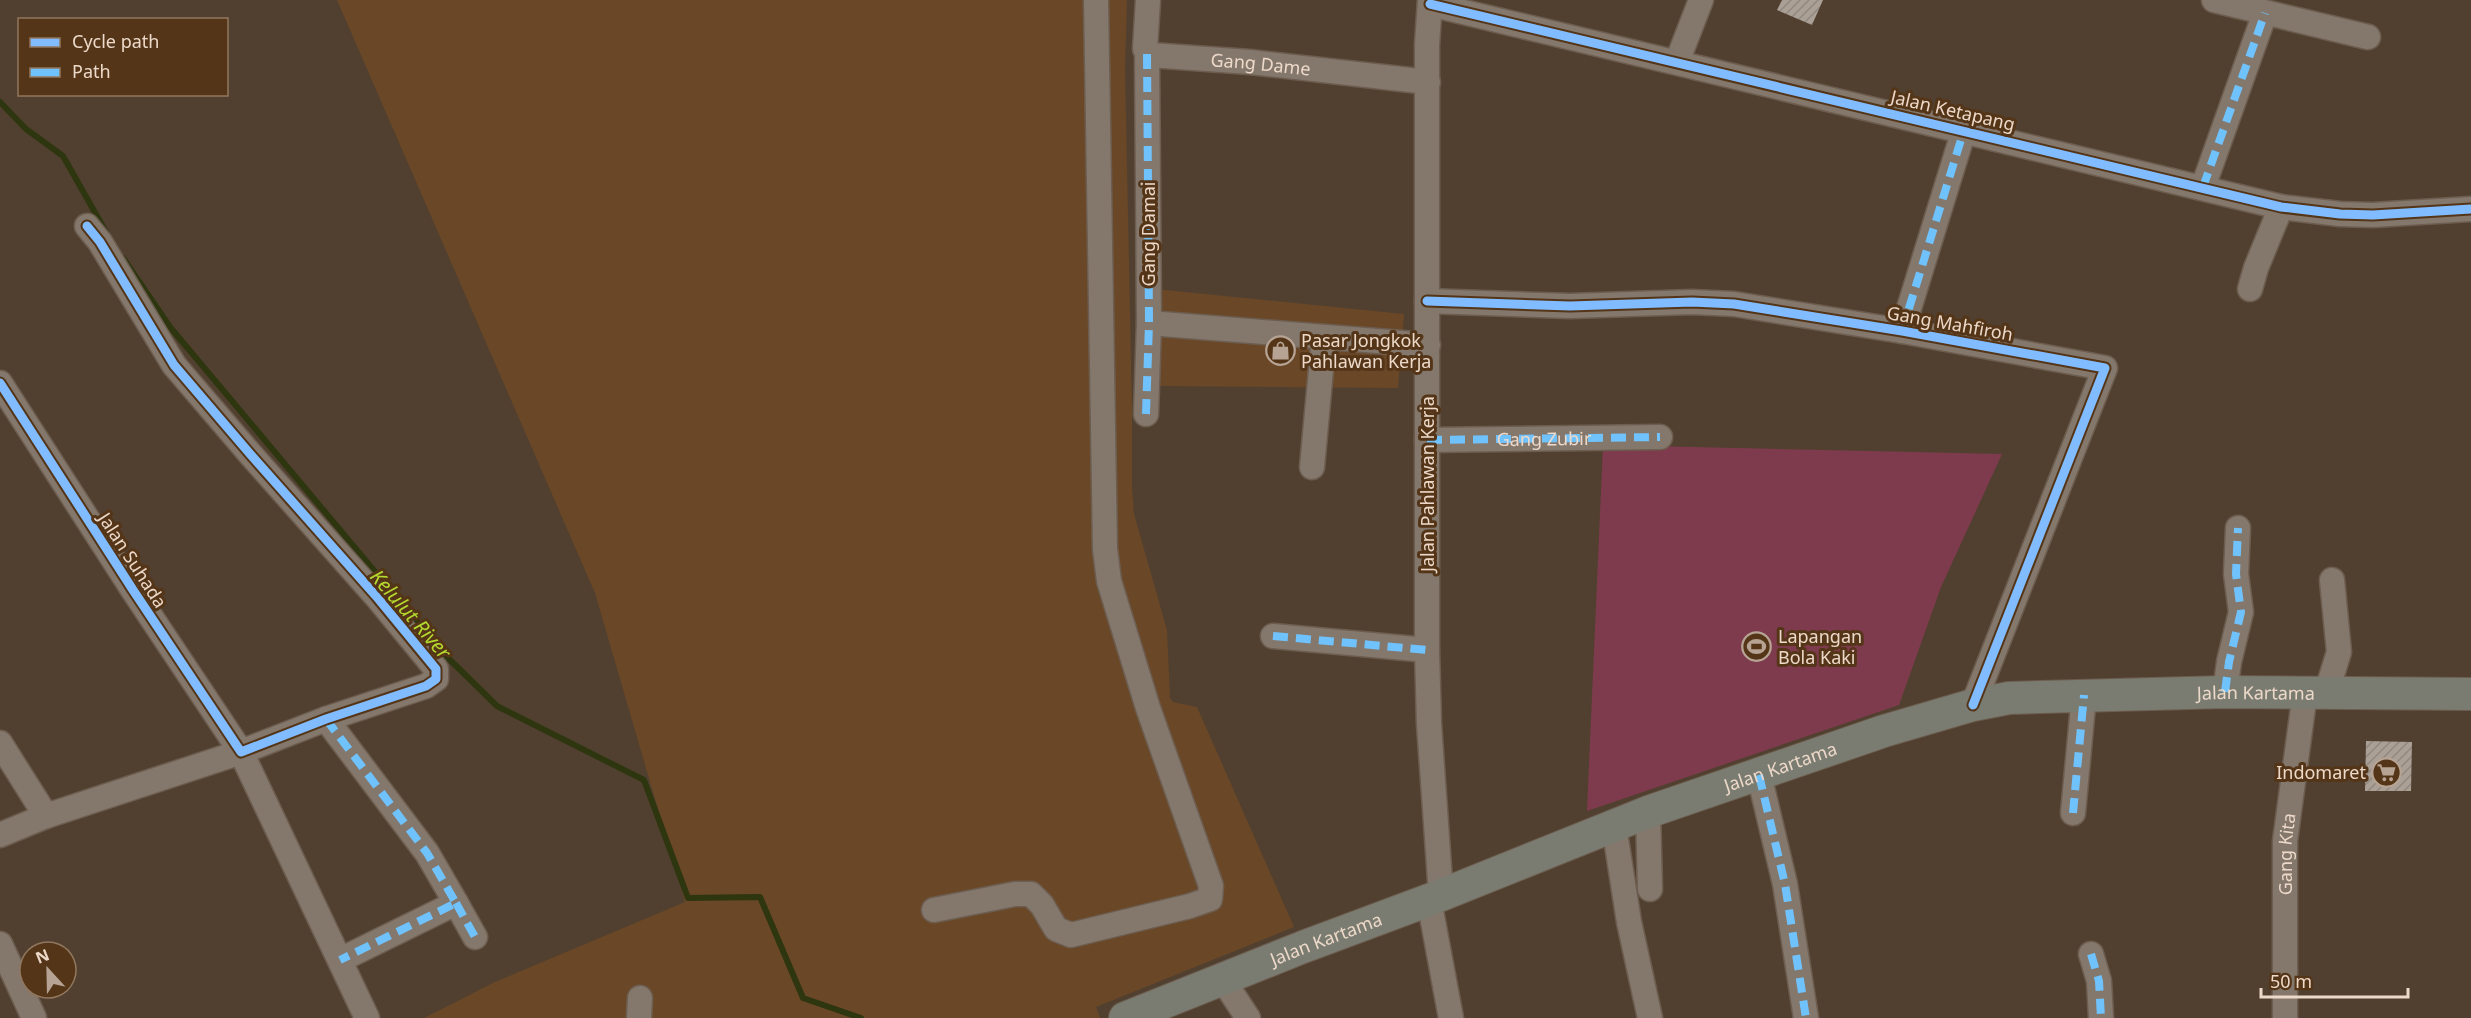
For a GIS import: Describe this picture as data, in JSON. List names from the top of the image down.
{
  "streets": {
    "main road": ["Jalan Kartama"],
    "street": [
      "Gang Dame",
      "Jalan Ketapang",
      "Gang Damai",
      "Gang Mahfiroh",
      "Gang Zubir",
      "Jalan Pahlawan Kerja",
      "Jalan Suhada",
      "Gang Kita"
    ]
  },
  "crossings": [
    ["Gang Dame", "Gang Damai"],
    ["Gang Dame", "Jalan Pahlawan Kerja"],
    ["Jalan Ketapang", "Jalan Pahlawan Kerja"],
    ["Gang Mahfiroh", "Jalan Pahlawan Kerja"],
    ["Gang Mahfiroh", "Jalan Kartama"],
    ["Gang Zubir", "Jalan Pahlawan Kerja"],
    ["Jalan Pahlawan Kerja", "Jalan Kartama"],
    ["Jalan Kartama", "Gang Kita"]
  ],
  "water": ["Kelulut River"],
  "places": {
    "shop": ["Pasar Jongkok Pahlawan Kerja"],
    "sports": ["Lapangan Bola Kaki"],
    "supermarket": ["Indomaret"]
  },
  "legend": ["Cycle path", "Path"],
  "scale_bar": "50 m",
  "north": "top"
}
